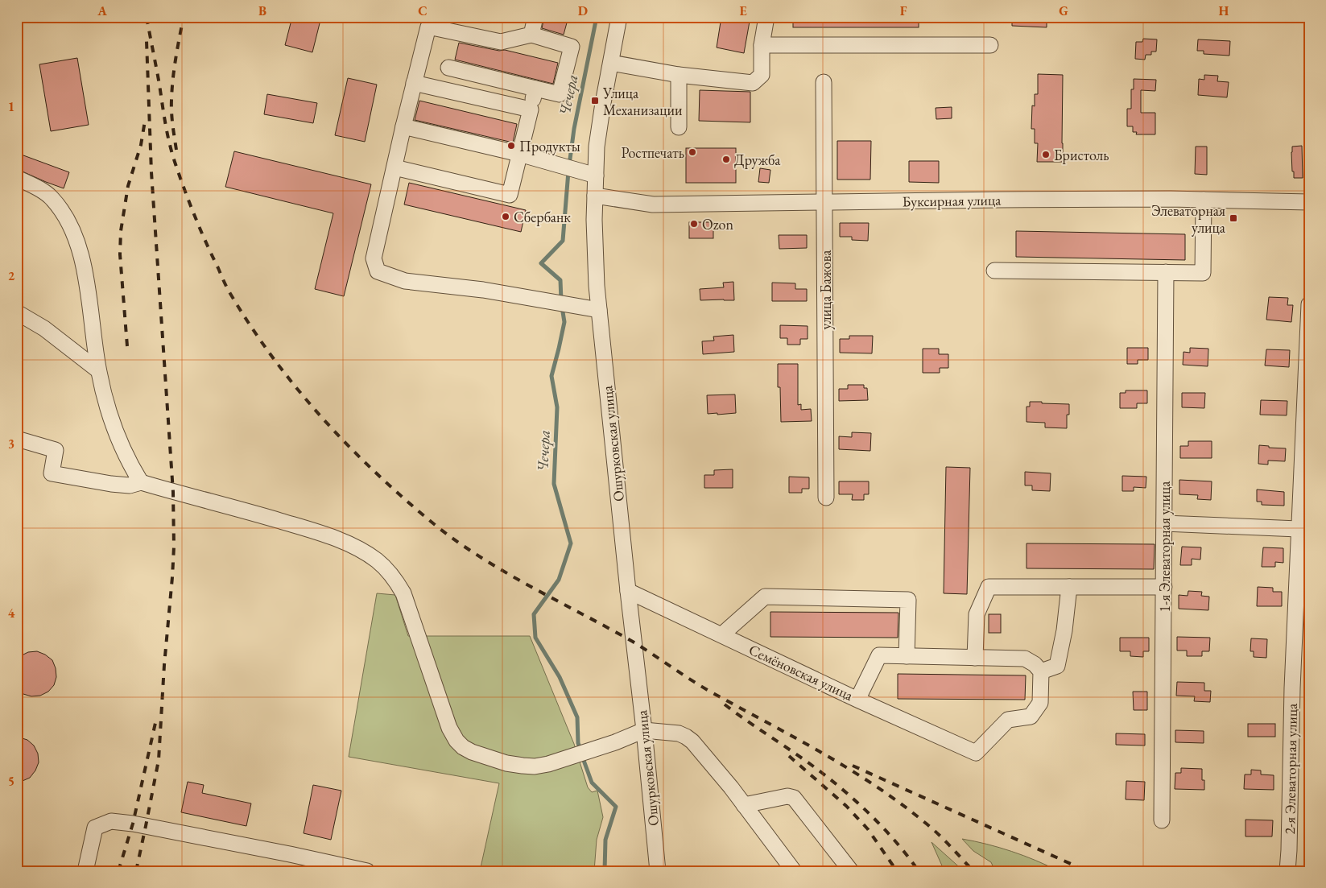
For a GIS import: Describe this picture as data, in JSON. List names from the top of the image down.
{
  "streets": {
    "street": [
      "Буксирная улица",
      "улица Бажова",
      "Ошурковская улица",
      "1-я Элеваторная улица",
      "Семёновская улица",
      "2-я Элеваторная улица"
    ]
  },
  "crossings": [
    ["Буксирная улица", "улица Бажова"],
    ["Буксирная улица", "Ошурковская улица"],
    ["Ошурковская улица", "Семёновская улица"]
  ],
  "water": ["Чечера"],
  "places": {
    "transit": ["Улица Механизации", "Элеваторная улица"],
    "other": [
      "Продукты",
      "Ростпечать",
      "Бристоль",
      "Дружба",
      "Сбербанк",
      "Ozon"
    ]
  },
  "grid": {
    "columns": [
      "A",
      "B",
      "C",
      "D",
      "E",
      "F",
      "G",
      "H"
    ],
    "rows": [
      "1",
      "2",
      "3",
      "4",
      "5"
    ]
  }
}
